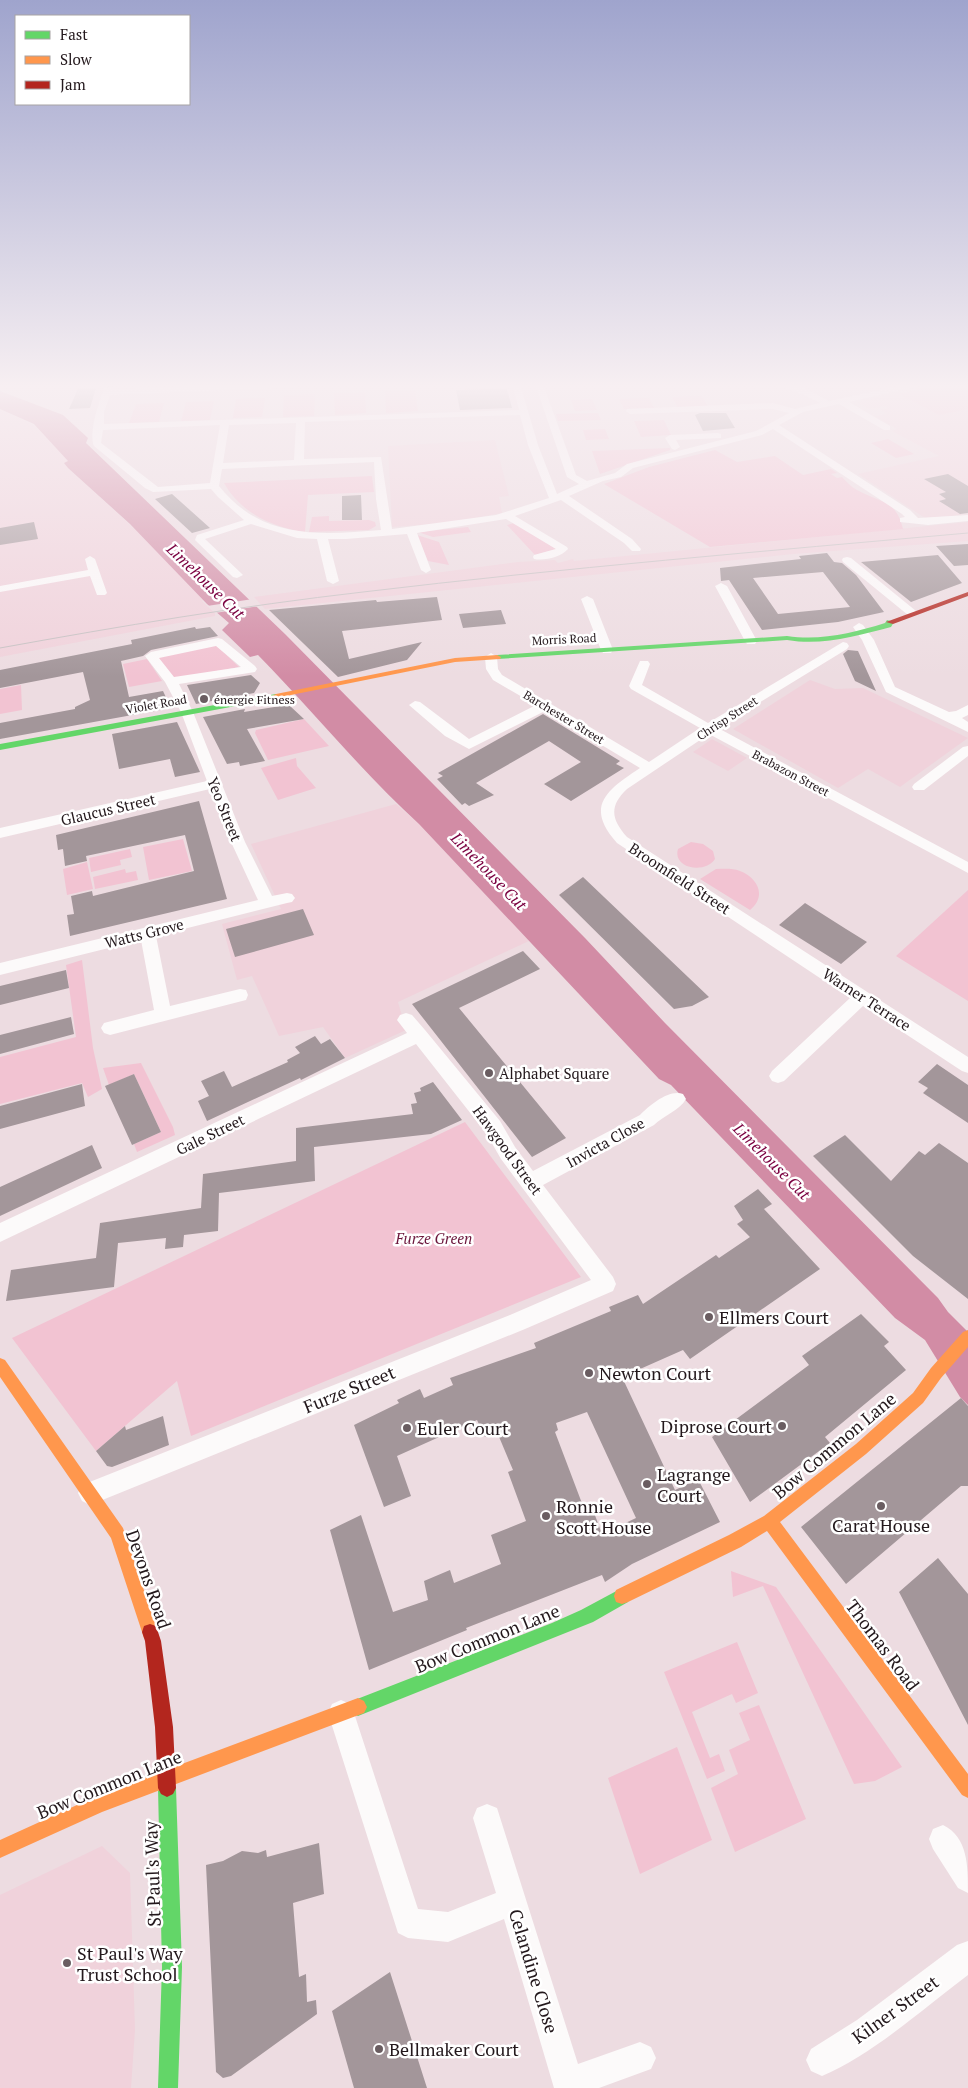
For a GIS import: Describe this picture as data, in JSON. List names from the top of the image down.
{
  "streets": {
    "main road": [
      "Morris Road",
      "Violet Road",
      "Chrisp Street",
      "Bow Common Lane",
      "Devons Road",
      "Thomas Road",
      "St Paul's Way"
    ],
    "street": [
      "Barchester Street",
      "Brabazon Street",
      "Glaucus Street",
      "Yeo Street",
      "Broomfield Street",
      "Watts Grove",
      "Warner Terrace",
      "Gale Street",
      "Invicta Close",
      "Hawgood Street",
      "Furze Street",
      "Celandine Close",
      "Kilner Street"
    ]
  },
  "crossings": [
    ["Morris Road", "Violet Road"],
    ["Morris Road", "Barchester Street"],
    ["Morris Road", "Chrisp Street"],
    ["Violet Road", "Yeo Street"],
    ["Barchester Street", "Chrisp Street"],
    ["Chrisp Street", "Brabazon Street"],
    ["Chrisp Street", "Broomfield Street"],
    ["Glaucus Street", "Yeo Street"],
    ["Yeo Street", "Watts Grove"],
    ["Broomfield Street", "Warner Terrace"],
    ["Gale Street", "Hawgood Street"],
    ["Invicta Close", "Hawgood Street"],
    ["Hawgood Street", "Furze Street"],
    ["Furze Street", "Devons Road"],
    ["Bow Common Lane", "Devons Road"],
    ["Bow Common Lane", "Thomas Road"],
    ["Bow Common Lane", "St Paul's Way"],
    ["Bow Common Lane", "Celandine Close"],
    ["Devons Road", "St Paul's Way"]
  ],
  "water": ["Limehouse Cut"],
  "parks": ["Furze Green"],
  "places": [
    "énergie Fitness",
    "Alphabet Square",
    "Ellmers Court",
    "Newton Court",
    "Diprose Court",
    "Euler Court",
    "Lagrange Court",
    "Carat House",
    "Ronnie Scott House",
    "St Paul's Way Trust School",
    "Bellmaker Court"
  ],
  "legend": ["Fast", "Slow", "Jam"]
}
